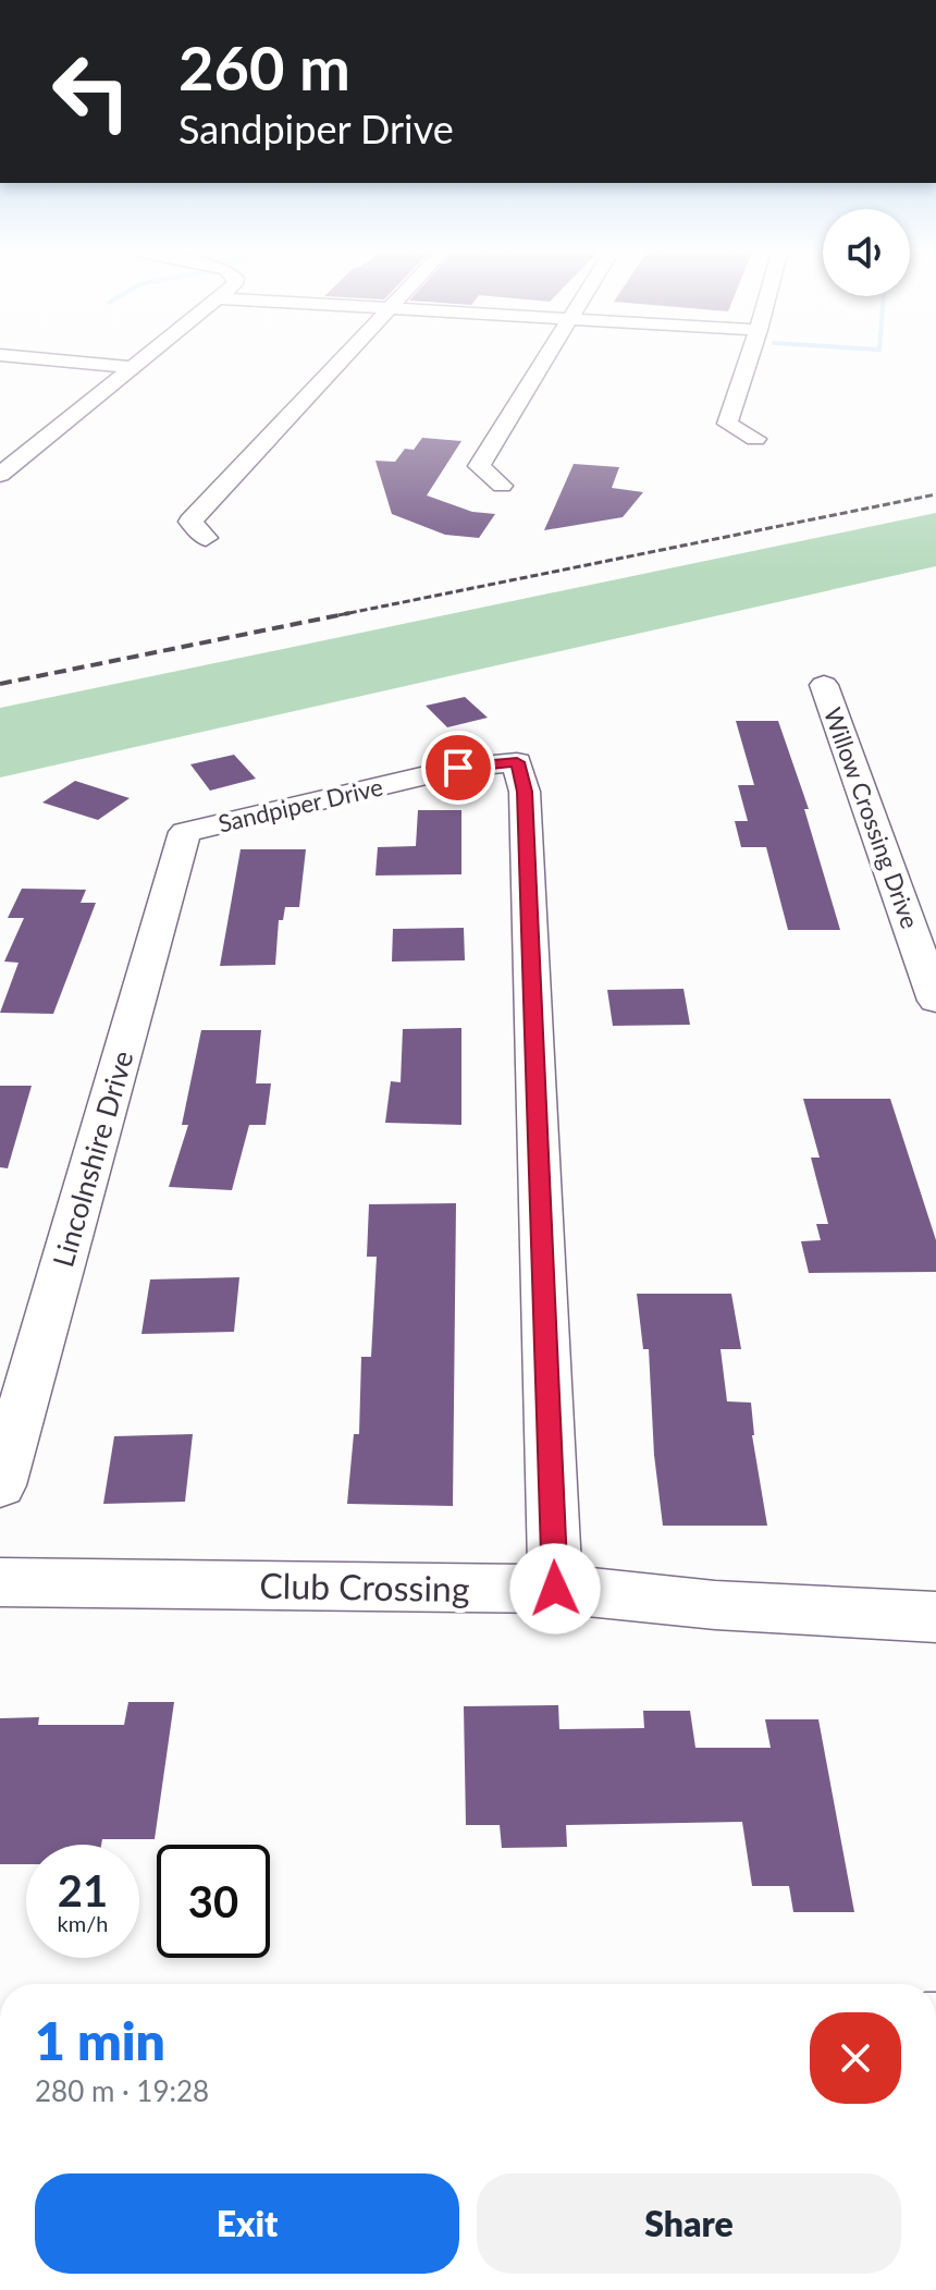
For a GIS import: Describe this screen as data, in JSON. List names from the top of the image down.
{
  "streets": {
    "street": [
      "Sandpiper Drive",
      "Willow Crossing Drive",
      "Lincolnshire Drive",
      "Club Crossing"
    ]
  },
  "crossings": [
    ["Sandpiper Drive", "Lincolnshire Drive"],
    ["Sandpiper Drive", "Club Crossing"]
  ],
  "page": {
    "turn": ["260 m", "Sandpiper Drive"],
    "speed": "21 km/h",
    "limit": "30",
    "heading": ["1 min", "280 m · 19:28"],
    "buttons": ["Exit", "Share"]
  }
}
